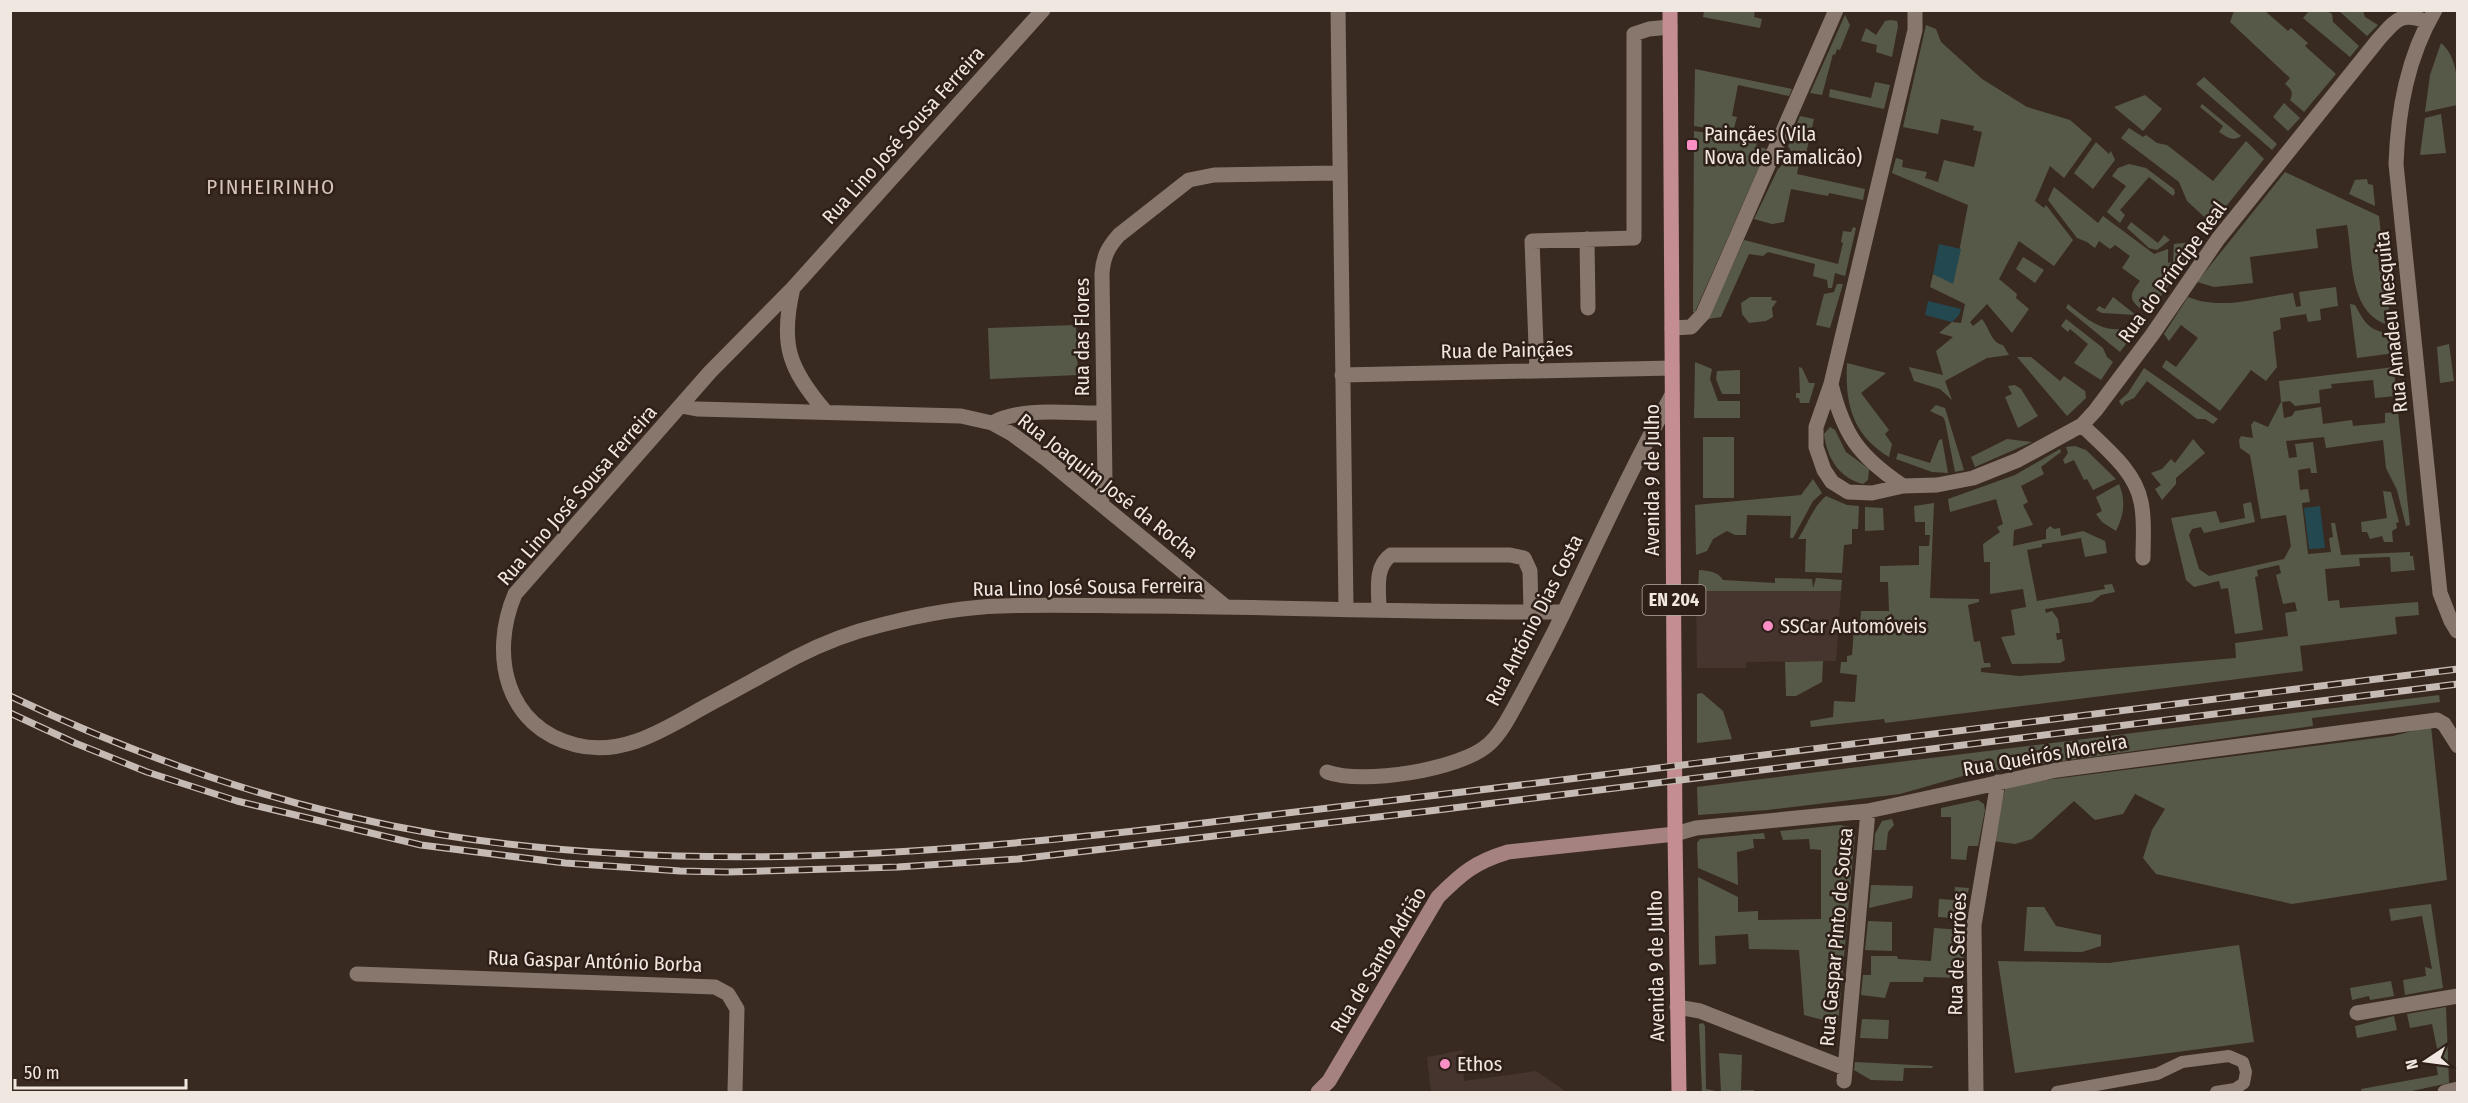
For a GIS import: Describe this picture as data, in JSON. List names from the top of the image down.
{
  "streets": {
    "main road": ["Avenida 9 de Julho", "EN 204"],
    "street": [
      "Rua Lino José Sousa Ferreira",
      "Rua do Príncipe Real",
      "Rua Amadeu Mesquita",
      "Rua das Flores",
      "Rua de Painçães",
      "Rua Joaquim José da Rocha",
      "Rua António Dias Costa",
      "Rua Queirós Moreira",
      "Rua Gaspar Pinto de Sousa",
      "Rua de Serrões",
      "Rua de Santo Adrião",
      "Rua Gaspar António Borba"
    ]
  },
  "crossings": [
    ["Rua Lino José Sousa Ferreira", "Rua Joaquim José da Rocha"],
    ["Rua Lino José Sousa Ferreira", "Rua António Dias Costa"],
    ["Rua do Príncipe Real", "Rua Amadeu Mesquita"],
    ["Rua das Flores", "Rua Joaquim José da Rocha"],
    ["Rua de Painçães", "Avenida 9 de Julho"],
    ["Avenida 9 de Julho", "Rua António Dias Costa"],
    ["Avenida 9 de Julho", "Rua Queirós Moreira"],
    ["Avenida 9 de Julho", "Rua Gaspar Pinto de Sousa"],
    ["Rua Queirós Moreira", "Rua Gaspar Pinto de Sousa"],
    ["Rua Queirós Moreira", "Rua de Serrões"],
    ["Rua Queirós Moreira", "Rua de Santo Adrião"]
  ],
  "districts": ["PINHEIRINHO"],
  "places": {
    "transit": ["Painçães (Vila Nova de Famalicão)"],
    "other": ["SSCar Automóveis", "Ethos"]
  },
  "scale_bar": "50 m",
  "north": "left"
}
